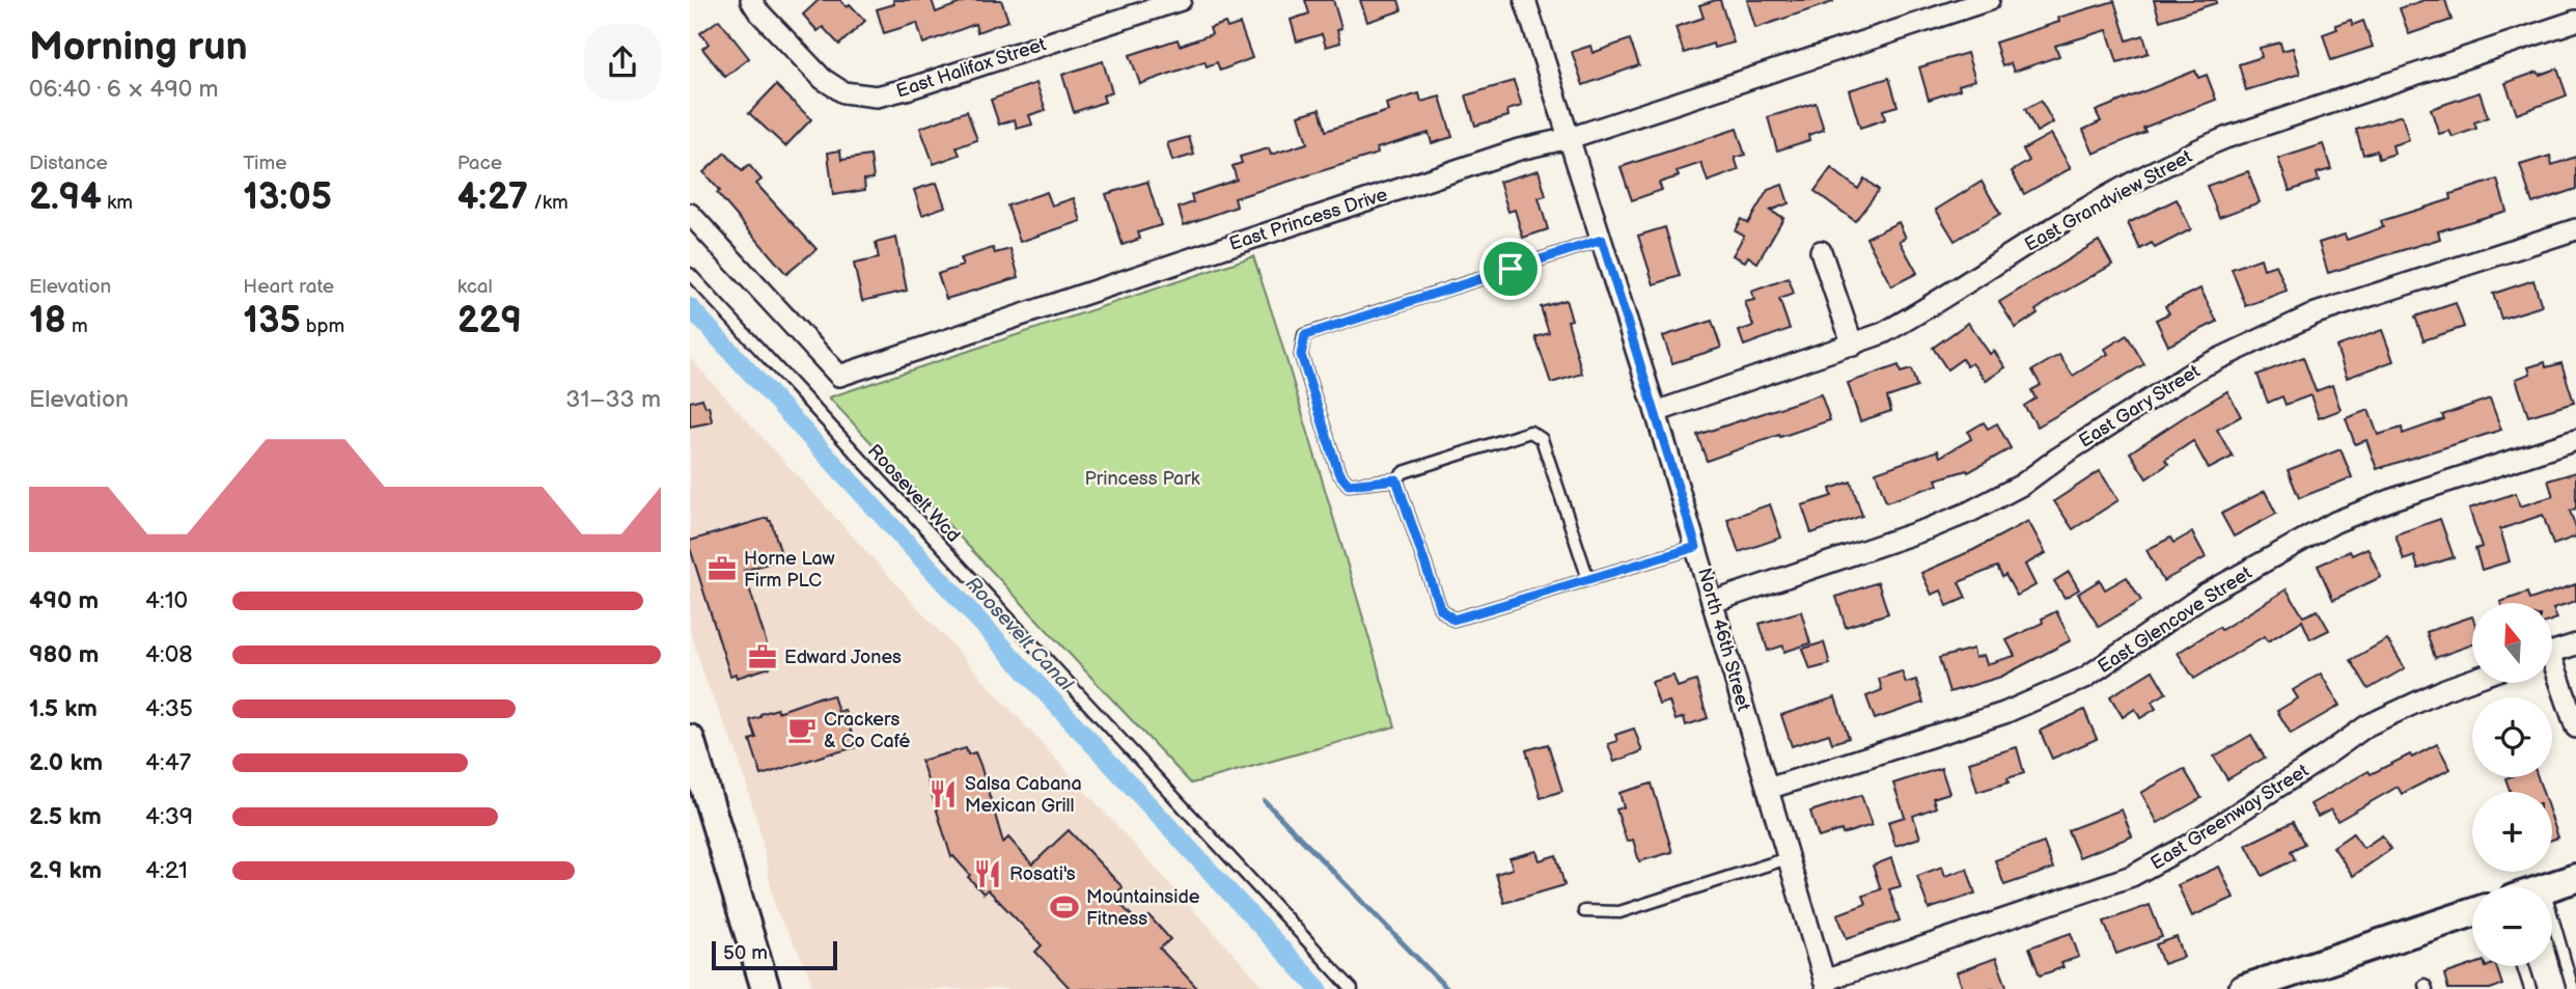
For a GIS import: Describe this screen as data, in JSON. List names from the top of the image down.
{
  "streets": {
    "street": [
      "East Halifax Street",
      "East Grandview Street",
      "East Princess Drive",
      "East Gary Street",
      "East Glencove Street",
      "North 46th Street",
      "East Greenway Street"
    ],
    "lane": ["Roosevelt Wcd"]
  },
  "crossings": [
    ["East Grandview Street", "North 46th Street"],
    ["East Princess Drive", "North 46th Street"],
    ["East Gary Street", "North 46th Street"],
    ["East Glencove Street", "North 46th Street"],
    ["North 46th Street", "East Greenway Street"]
  ],
  "water": ["Roosevelt Canal"],
  "parks": ["Princess Park"],
  "places": {
    "office": ["Horne Law Firm PLC", "Edward Jones"],
    "cafe": ["Crackers & Co Café"],
    "restaurant": ["Salsa Cabana Mexican Grill", "Rosati's"],
    "sports": ["Mountainside Fitness"]
  },
  "scale_bar": "50 m",
  "north": "top",
  "page": {
    "heading": ["Morning run", "06:40 · 6 × 490 m"],
    "stats": [
      ["Distance", "2.94 km"],
      ["Time", "13:05"],
      ["Pace", "4:27 /km"],
      ["Elevation", "18 m"],
      ["Heart rate", "135 bpm"],
      ["kcal", "229"]
    ],
    "chart": ["Elevation", "31–33 m"],
    "list": [
      {
        "name": "490 m",
        "note": "4:10"
      },
      {
        "name": "980 m",
        "note": "4:08"
      },
      {
        "name": "1.5 km",
        "note": "4:35"
      },
      {
        "name": "2.0 km",
        "note": "4:47"
      },
      {
        "name": "2.5 km",
        "note": "4:39"
      },
      {
        "name": "2.9 km",
        "note": "4:21"
      }
    ],
    "map_buttons": ["+", "−"],
    "scale": "50 m"
  }
}
